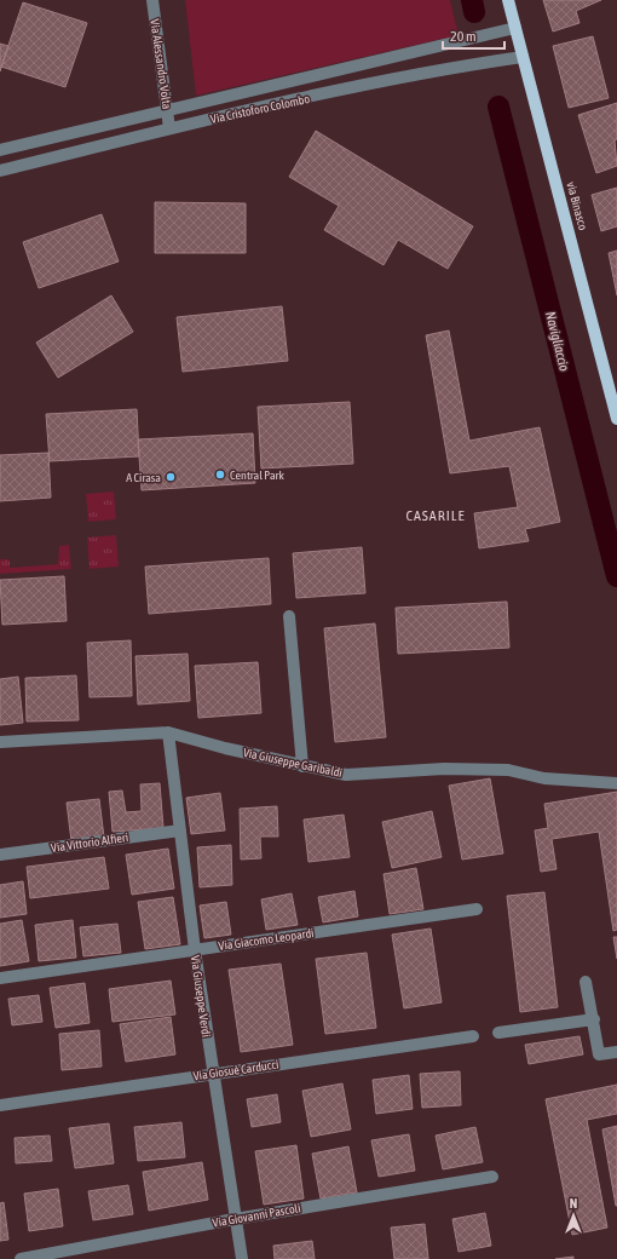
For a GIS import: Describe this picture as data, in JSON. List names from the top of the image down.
{
  "streets": {
    "main road": ["via Binasco"],
    "street": [
      "Via Alessandro Volta",
      "Via Cristoforo Colombo",
      "Via Giuseppe Garibaldi",
      "Via Vittorio Alfieri",
      "Via Giacomo Leopardi",
      "Via Giuseppe Verdi",
      "Via Giosuè Carducci",
      "Via Giovanni Pascoli"
    ]
  },
  "crossings": [
    ["Via Alessandro Volta", "Via Cristoforo Colombo"],
    ["Via Cristoforo Colombo", "via Binasco"],
    ["Via Giuseppe Garibaldi", "Via Giuseppe Verdi"],
    ["Via Vittorio Alfieri", "Via Giuseppe Verdi"],
    ["Via Giacomo Leopardi", "Via Giuseppe Verdi"],
    ["Via Giuseppe Verdi", "Via Giosuè Carducci"],
    ["Via Giuseppe Verdi", "Via Giovanni Pascoli"]
  ],
  "districts": ["CASARILE"],
  "water": ["Navigliaccio"],
  "places": ["Central Park", "A Cirasa"],
  "scale_bar": "20 m",
  "north": "top"
}
